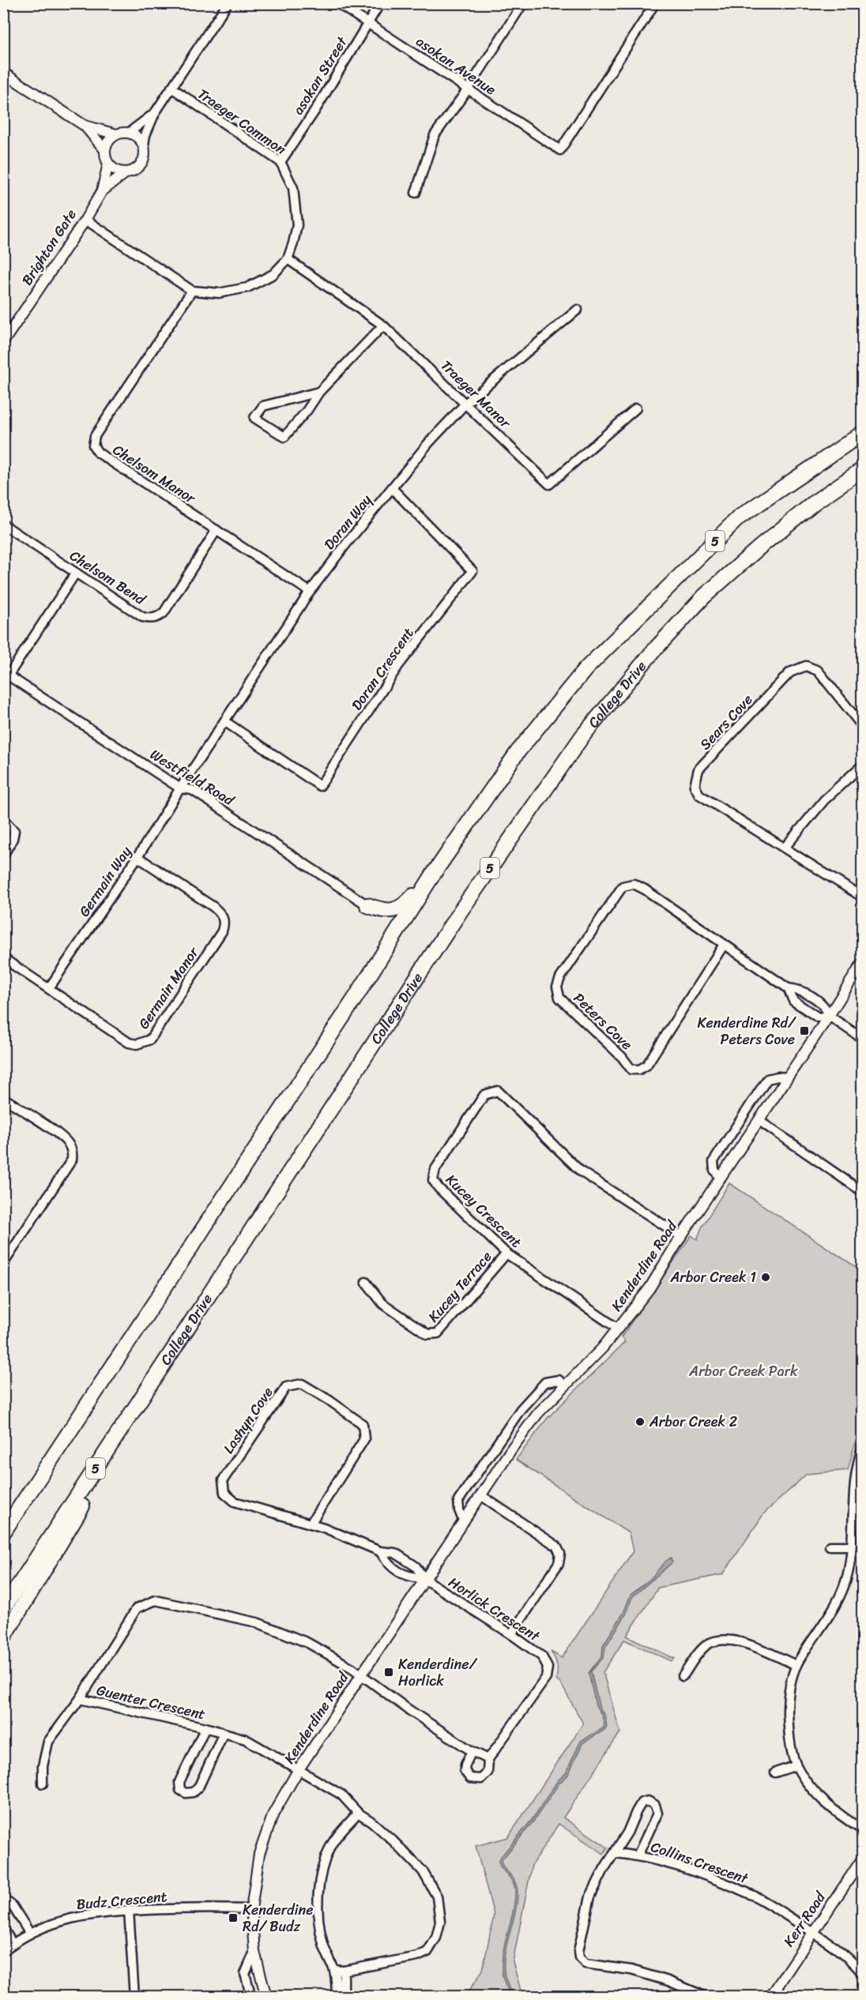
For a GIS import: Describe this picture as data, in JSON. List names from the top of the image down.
{
  "streets": {
    "highway": ["5", "College Drive"],
    "street": [
      "asokan Avenue",
      "asokan Street",
      "Traeger Common",
      "Brighton Gate",
      "Traeger Manor",
      "Chelsom Manor",
      "Doran Way",
      "Chelsom Bend",
      "Doran Crescent",
      "Sears Cove",
      "Westfield Road",
      "Germain Way",
      "Germain Manor",
      "Peters Cove",
      "Kucey Crescent",
      "Kenderdine Road",
      "Kucey Terrace",
      "Lashyn Cove",
      "Horlick Crescent",
      "Guenter Crescent",
      "Collins Crescent",
      "Budz Crescent",
      "Kerr Road"
    ]
  },
  "crossings": [
    ["asokan Avenue", "asokan Street"],
    ["asokan Street", "Traeger Common"],
    ["Traeger Common", "Brighton Gate"],
    ["Traeger Common", "Traeger Manor"],
    ["Traeger Common", "Chelsom Manor"],
    ["Traeger Manor", "Doran Way"],
    ["Chelsom Manor", "Doran Way"],
    ["Chelsom Manor", "Chelsom Bend"],
    ["Doran Way", "Doran Crescent"],
    ["Doran Way", "Westfield Road"],
    ["Doran Way", "Germain Way"],
    ["Westfield Road", "Germain Way"],
    ["Germain Way", "Germain Manor"],
    ["Peters Cove", "Kenderdine Road"],
    ["Kucey Crescent", "Kenderdine Road"],
    ["Kucey Crescent", "Kucey Terrace"],
    ["Kenderdine Road", "Lashyn Cove"],
    ["Kenderdine Road", "Horlick Crescent"],
    ["Kenderdine Road", "Guenter Crescent"],
    ["Kenderdine Road", "Budz Crescent"],
    ["Lashyn Cove", "Horlick Crescent"],
    ["Collins Crescent", "Kerr Road"]
  ],
  "parks": ["Arbor Creek Park"],
  "places": {
    "transit": ["Kenderdine Rd/ Peters Cove", "Kenderdine/ Horlick", "Kenderdine Rd/ Budz"],
    "other": ["Arbor Creek 1", "Arbor Creek 2"]
  }
}
